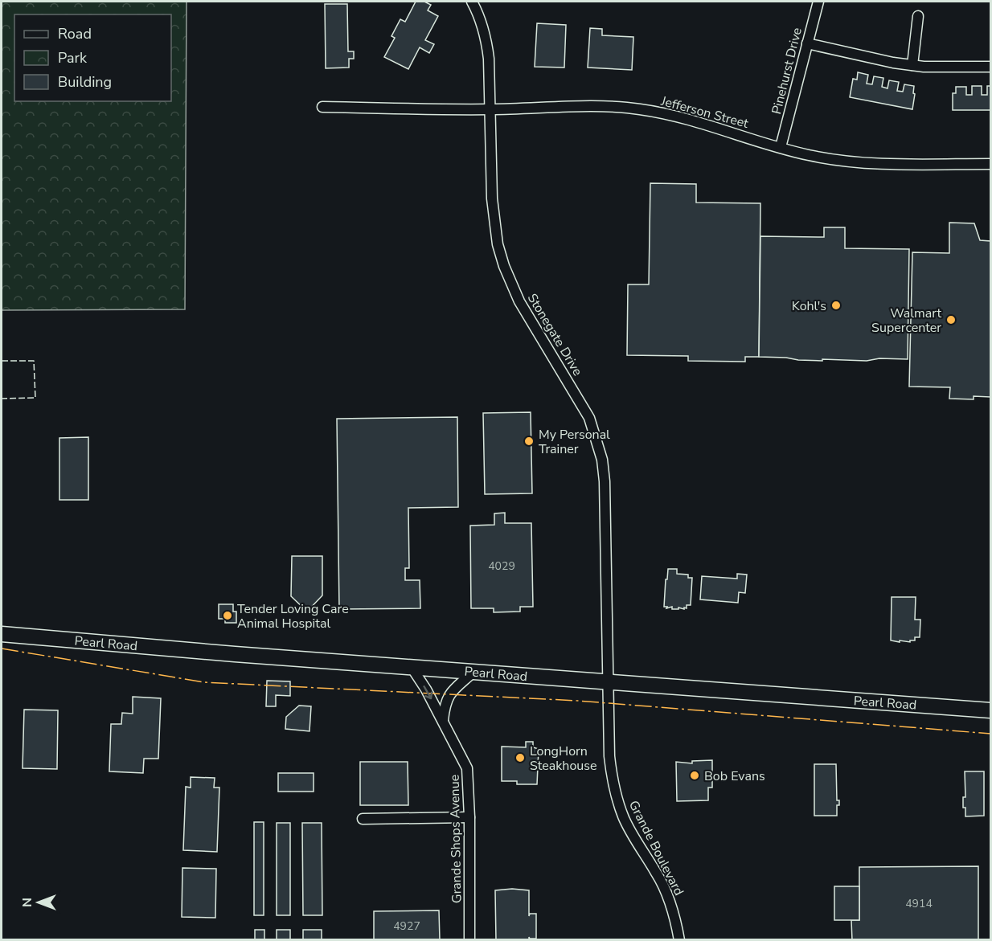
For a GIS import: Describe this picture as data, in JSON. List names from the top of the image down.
{
  "streets": {
    "main road": ["Pearl Road"],
    "street": [
      "Pinehurst Drive",
      "Jefferson Street",
      "Stonegate Drive",
      "Grande Shops Avenue",
      "Grande Boulevard"
    ]
  },
  "crossings": [
    ["Pinehurst Drive", "Jefferson Street"],
    ["Jefferson Street", "Stonegate Drive"],
    ["Stonegate Drive", "Pearl Road"],
    ["Stonegate Drive", "Grande Boulevard"],
    ["Pearl Road", "Grande Shops Avenue"],
    ["Pearl Road", "Grande Boulevard"]
  ],
  "places": [
    "Kohl's",
    "Walmart Supercenter",
    "My Personal Trainer",
    "Tender Loving Care Animal Hospital",
    "LongHorn Steakhouse",
    "Bob Evans"
  ],
  "house_numbers": ["4029", "4914", "4927"],
  "legend": ["Road", "Park", "Building"],
  "north": "left"
}
